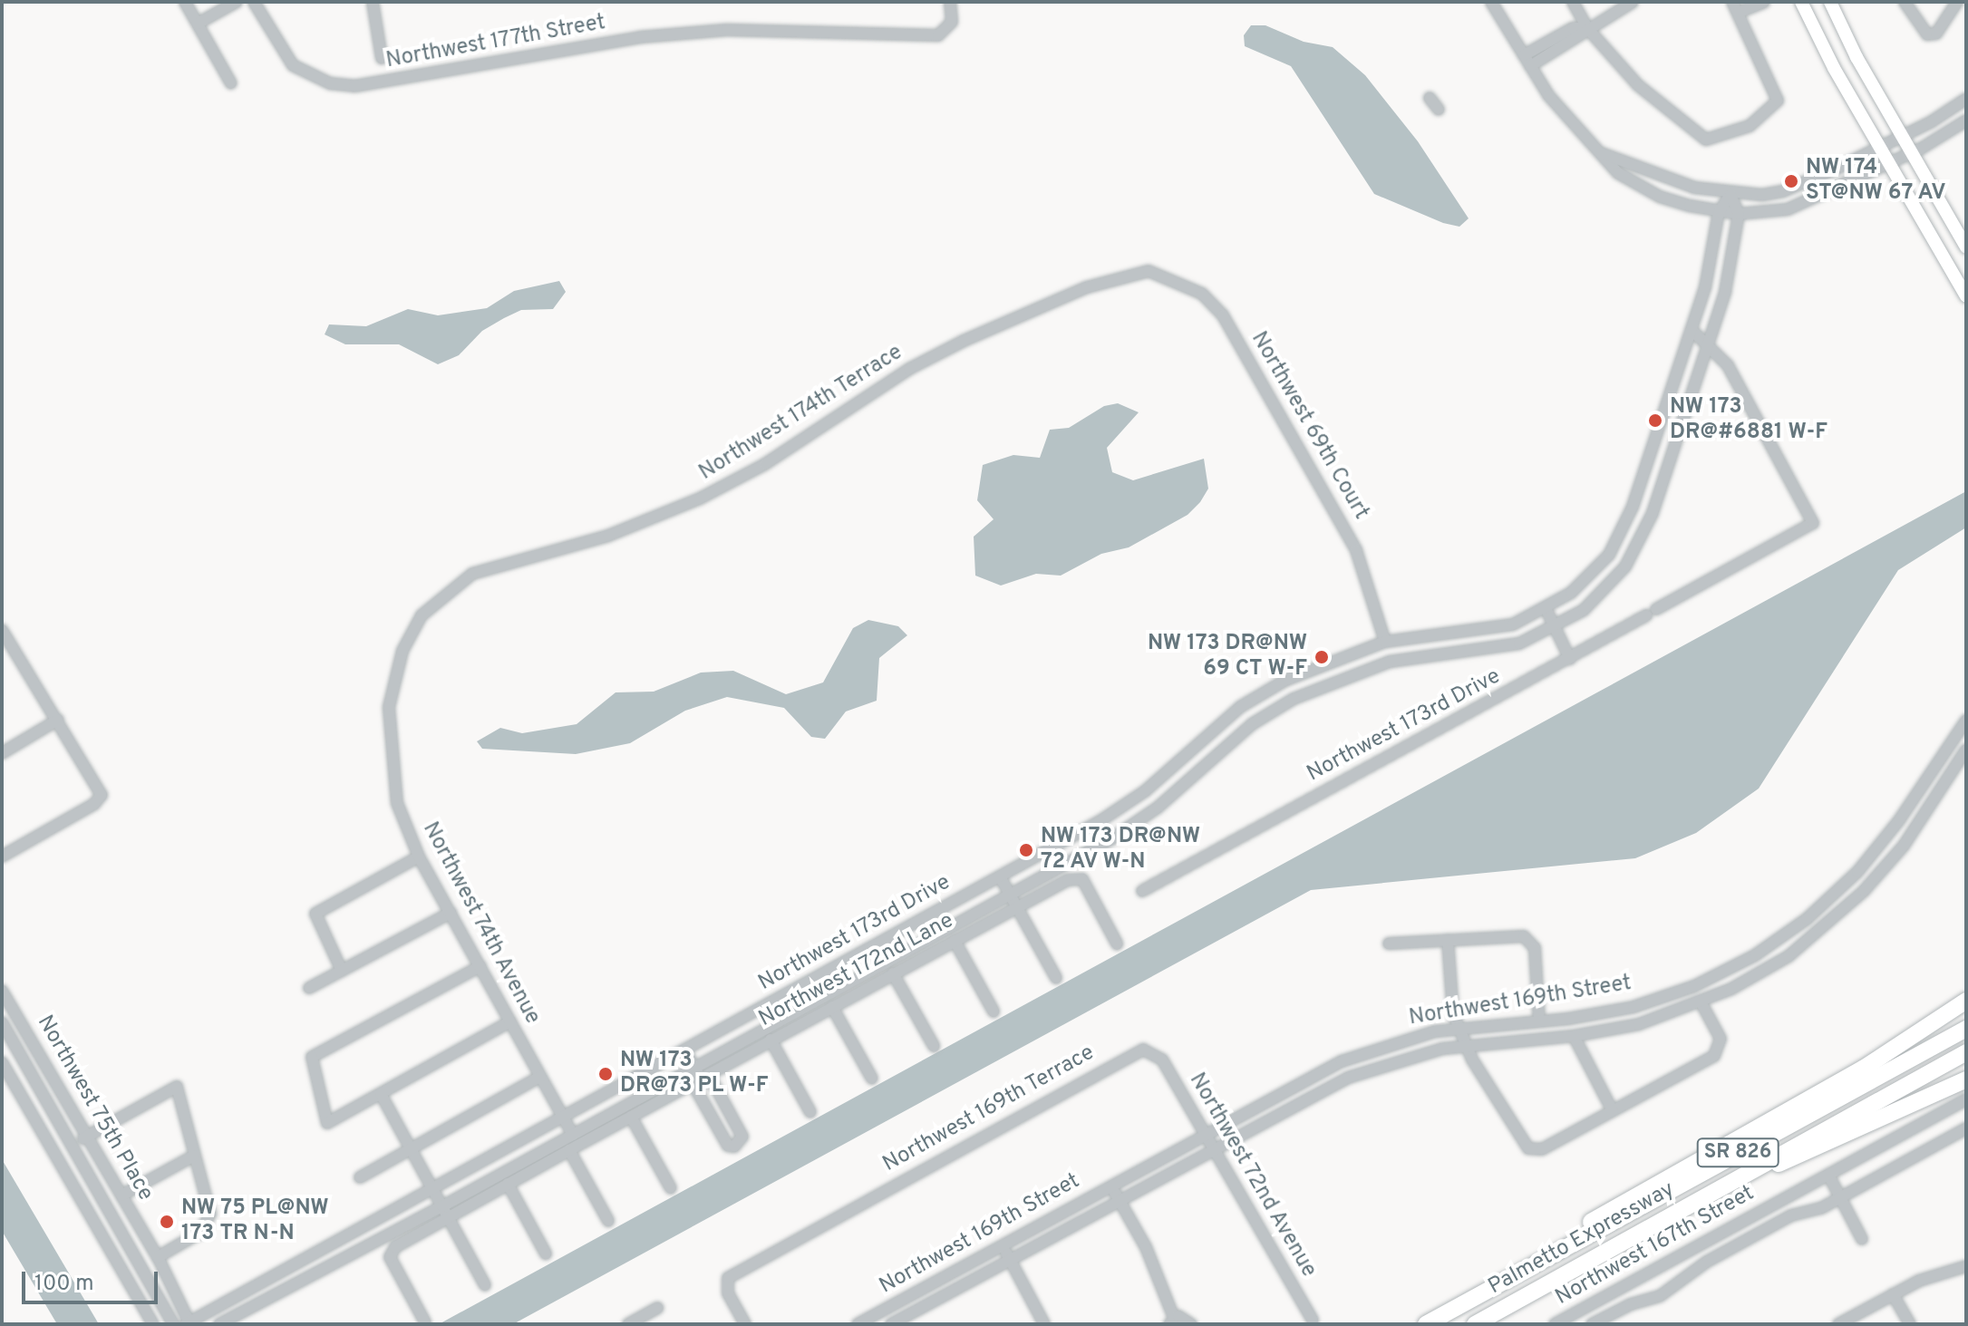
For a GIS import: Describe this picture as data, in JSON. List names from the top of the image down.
{
  "streets": {
    "highway": ["SR 826", "Palmetto Expressway"],
    "street": [
      "Northwest 177th Street",
      "Northwest 174th Terrace",
      "Northwest 69th Court",
      "Northwest 173rd Drive",
      "Northwest 74th Avenue",
      "Northwest 172nd Lane",
      "Northwest 169th Street",
      "Northwest 75th Place",
      "Northwest 169th Terrace",
      "Northwest 72nd Avenue",
      "Northwest 167th Street"
    ]
  },
  "crossings": [
    ["Northwest 174th Terrace", "Northwest 69th Court"],
    ["Northwest 174th Terrace", "Northwest 74th Avenue"],
    ["Northwest 69th Court", "Northwest 173rd Drive"],
    ["Northwest 173rd Drive", "Northwest 74th Avenue"],
    ["Northwest 173rd Drive", "Northwest 172nd Lane"],
    ["Northwest 173rd Drive", "Northwest 75th Place"],
    ["Northwest 169th Street", "Northwest 72nd Avenue"],
    ["Northwest 169th Terrace", "Northwest 72nd Avenue"]
  ],
  "places": [
    "NW 174 ST@NW 67 AV",
    "NW 173 DR@#6881 W-F",
    "NW 173 DR@NW 69 CT W-F",
    "NW 173 DR@NW 72 AV W-N",
    "NW 173 DR@73 PL W-F",
    "NW 75 PL@NW 173 TR N-N"
  ],
  "scale_bar": "100 m"
}
